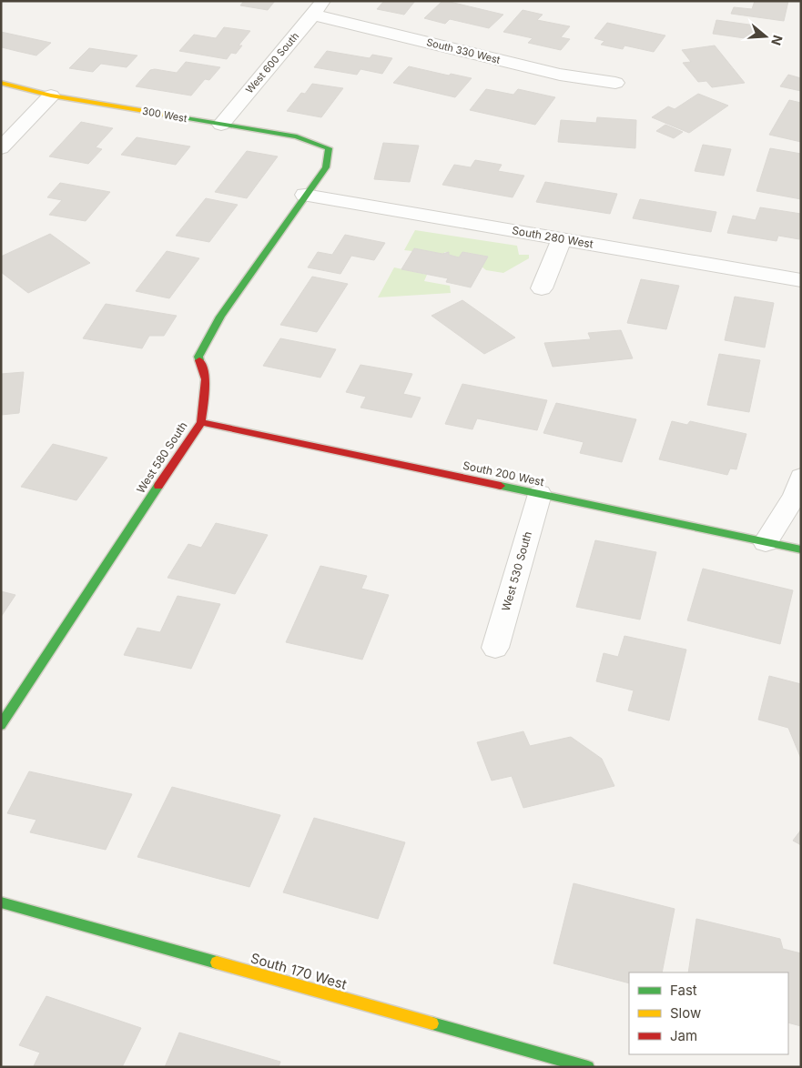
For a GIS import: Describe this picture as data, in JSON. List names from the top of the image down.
{
  "streets": {
    "street": [
      "South 330 West",
      "West 600 South",
      "300 West",
      "South 280 West",
      "West 580 South",
      "South 200 West",
      "West 530 South",
      "South 170 West"
    ]
  },
  "crossings": [
    ["South 330 West", "West 600 South"],
    ["West 600 South", "300 West"],
    ["300 West", "West 580 South"],
    ["South 280 West", "West 580 South"],
    ["West 580 South", "South 200 West"],
    ["South 200 West", "West 530 South"]
  ],
  "legend": ["Fast", "Slow", "Jam"],
  "north": "right"
}
